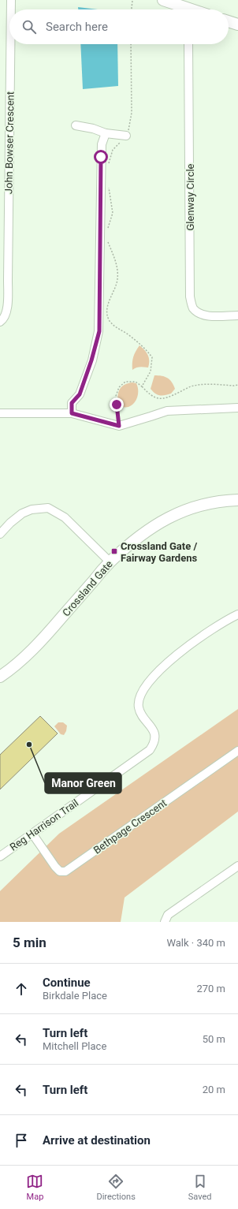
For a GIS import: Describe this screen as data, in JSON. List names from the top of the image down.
{
  "streets": {
    "street": [
      "John Bowser Crescent",
      "Glenway Circle",
      "Crossland Gate",
      "Reg Harrison Trail",
      "Bethpage Crescent"
    ]
  },
  "crossings": [
    ["Reg Harrison Trail", "Bethpage Crescent"]
  ],
  "places": {
    "transit": ["Crossland Gate / Fairway Gardens"],
    "other": ["Manor Green"]
  },
  "page": {
    "search": "Search here",
    "heading": ["5 min", "Walk · 340 m"],
    "list": [
      ["Continue", "Birkdale Place", "270 m"],
      ["Turn left", "Mitchell Place", "50 m"],
      ["Turn left", "20 m"],
      "Arrive at destination"
    ],
    "nav": ["Map", "Directions", "Saved"]
  }
}
